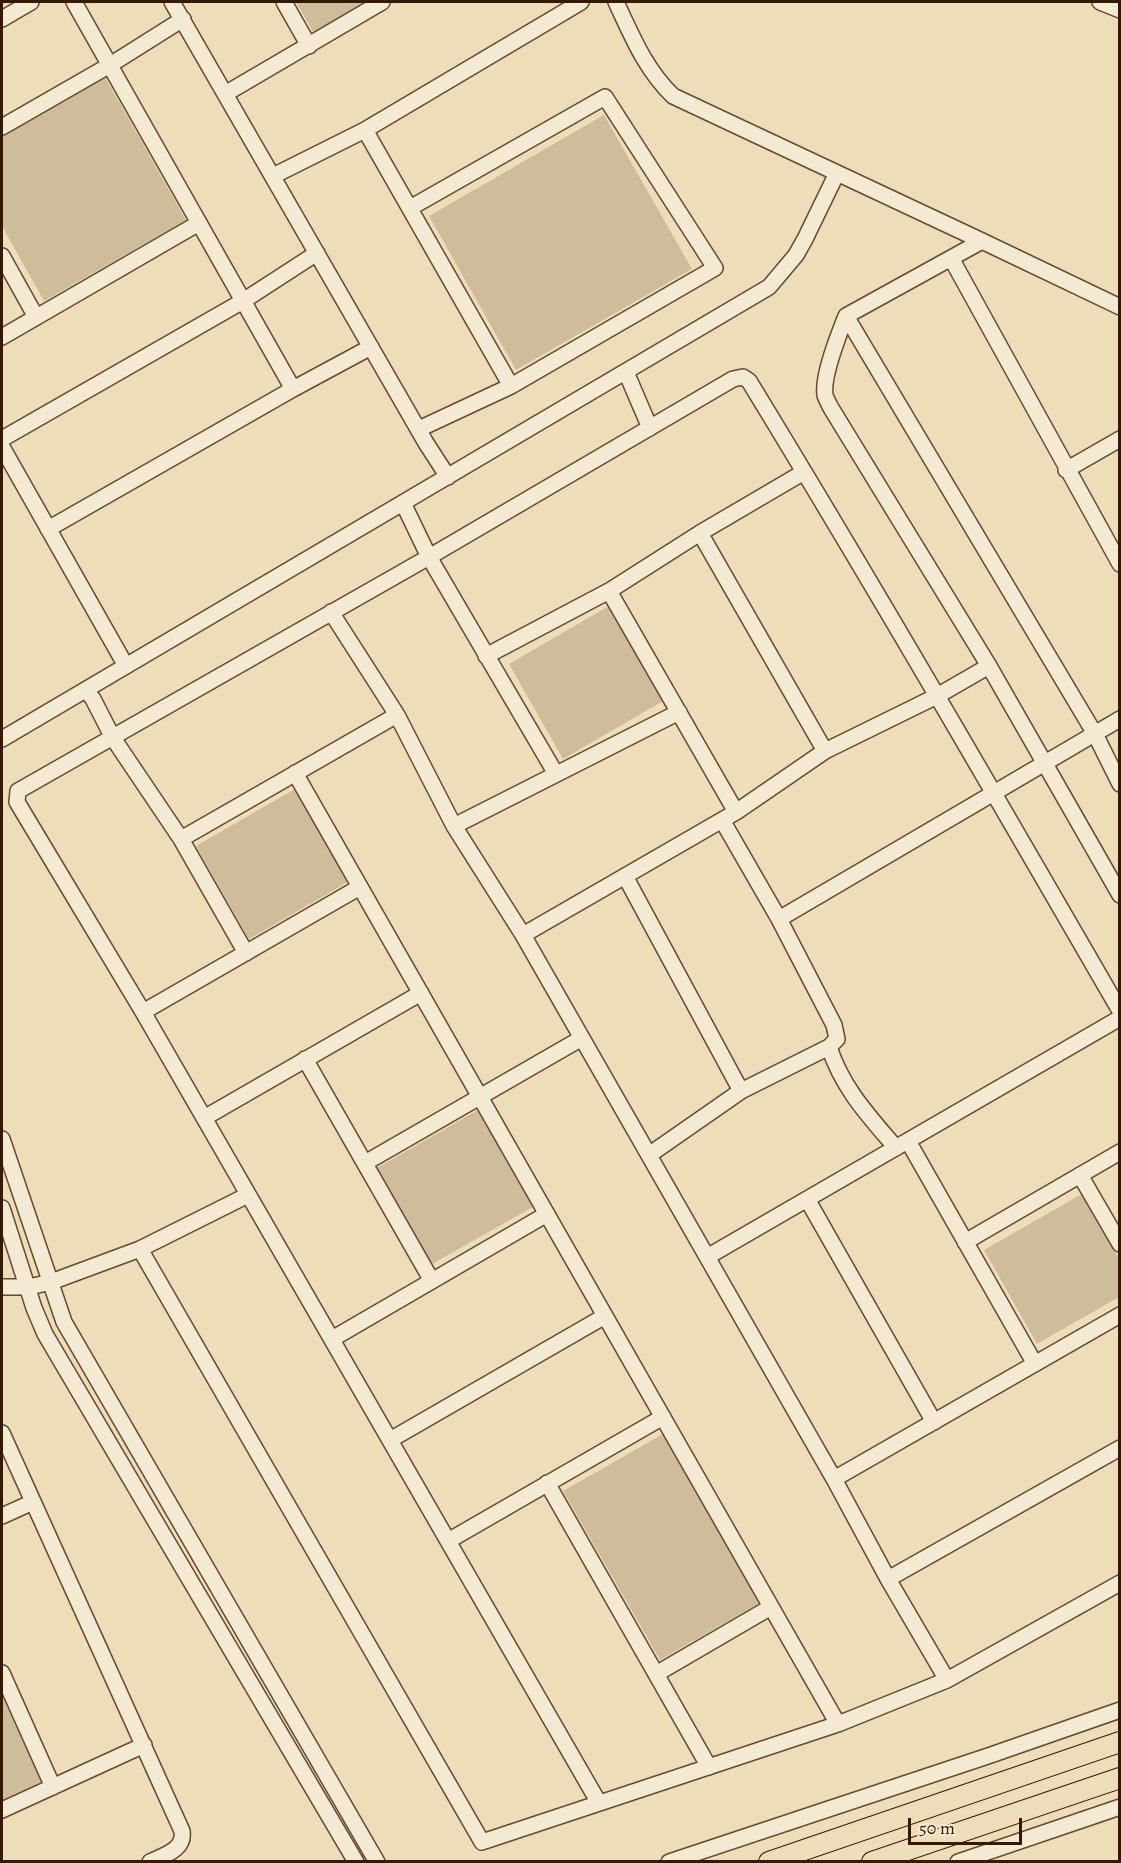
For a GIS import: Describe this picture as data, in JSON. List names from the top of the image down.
{
  "scale_bar": "50 m"
}
